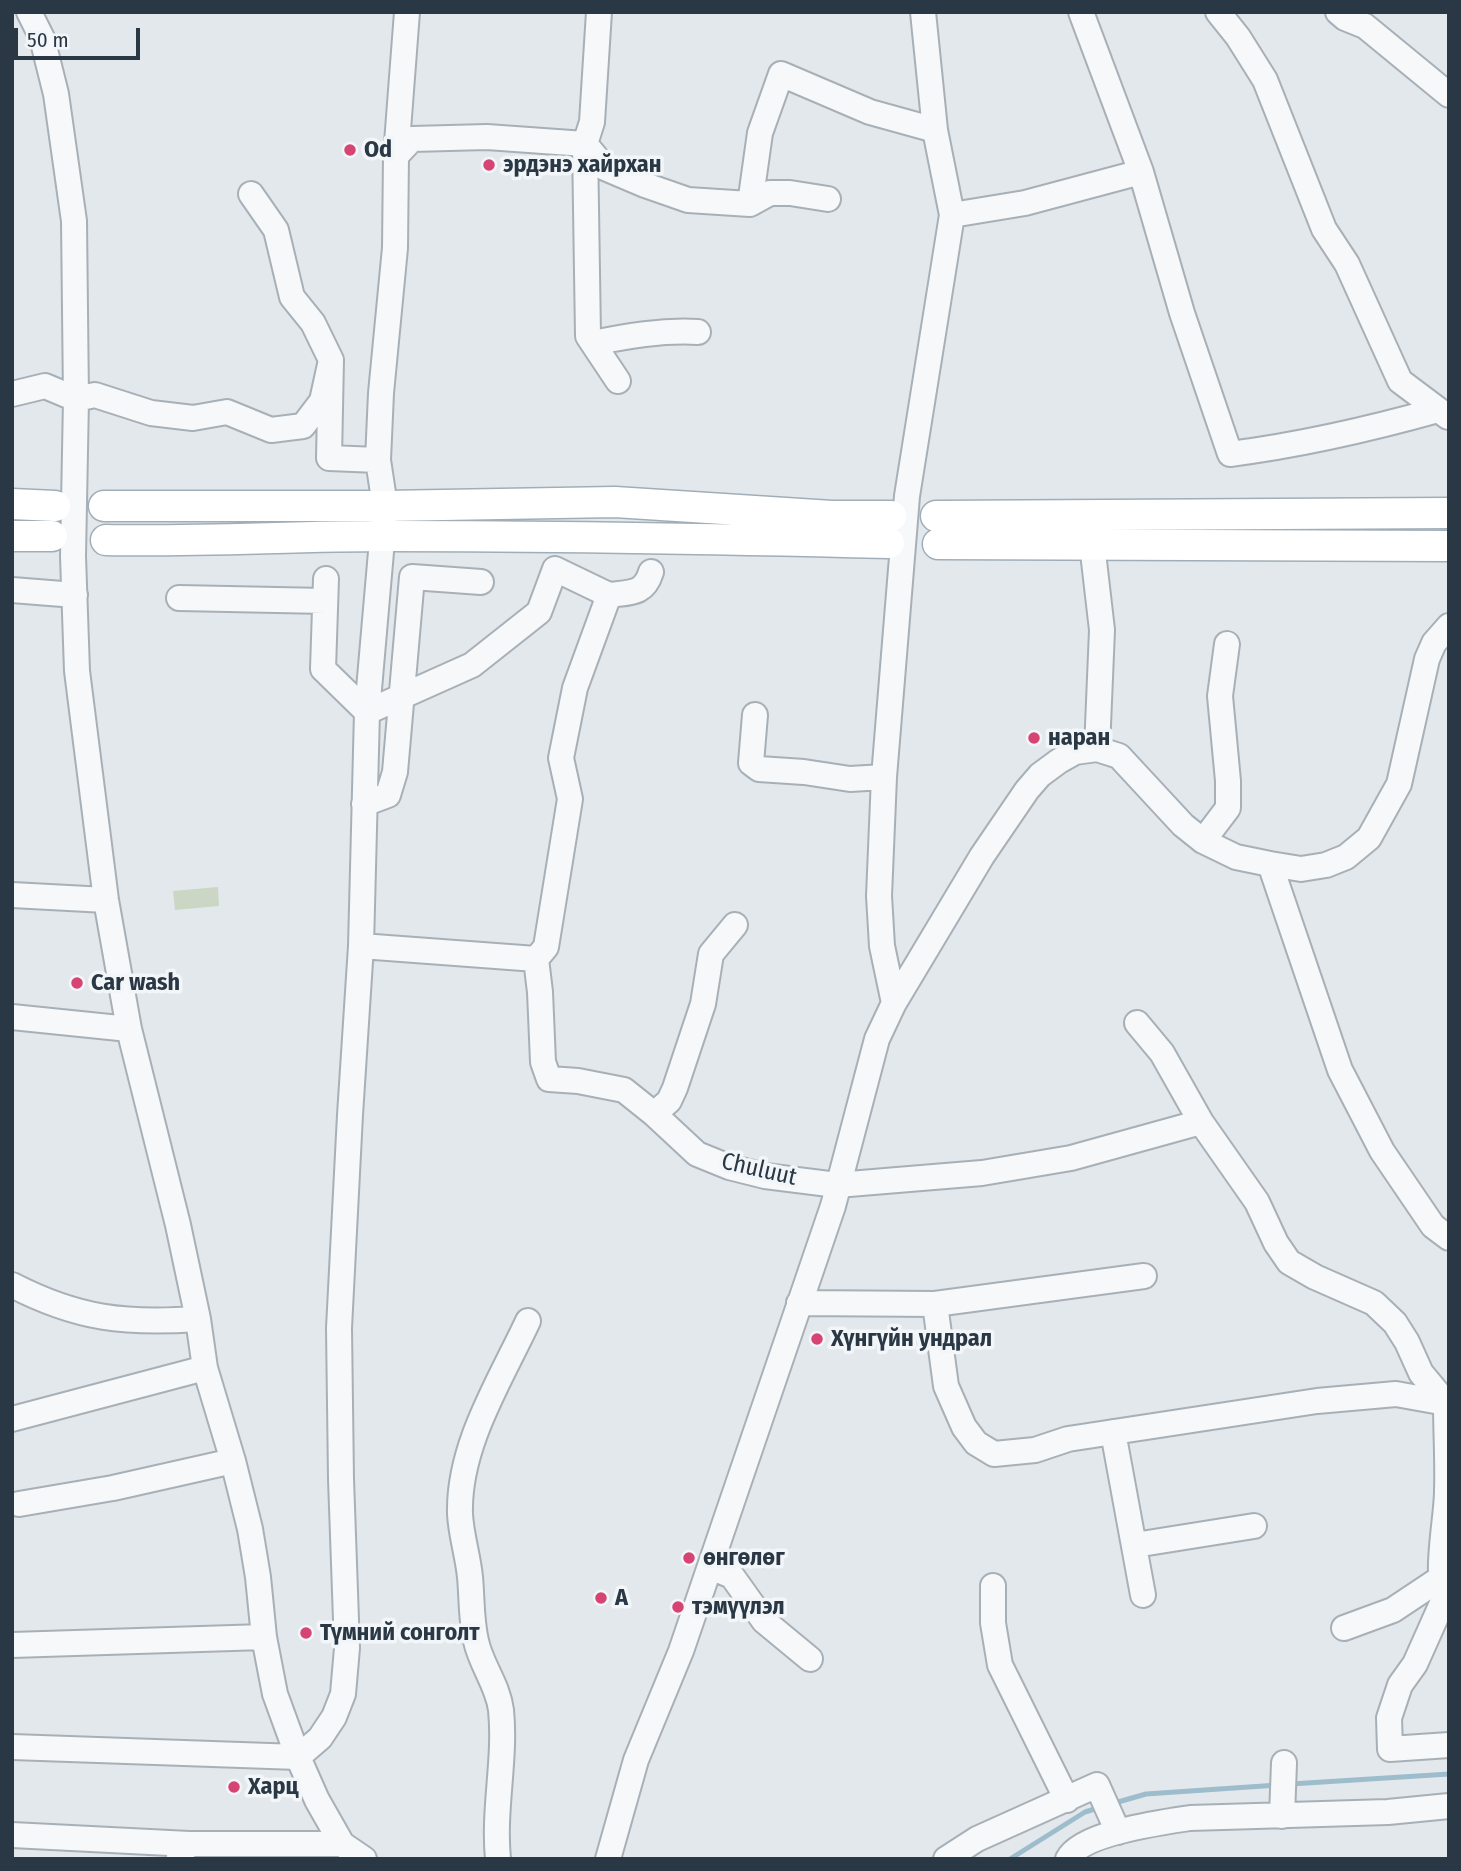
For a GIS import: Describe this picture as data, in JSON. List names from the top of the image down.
{
  "streets": {
    "street": ["Chuluut"]
  },
  "places": [
    "Od",
    "эрдэнэ хайрхан",
    "наран",
    "Car wash",
    "Хүнгүйн ундрал",
    "өнгөлөг",
    "A",
    "тэмүүлэл",
    "Түмний сонголт",
    "Харц"
  ],
  "scale_bar": "50 m"
}
